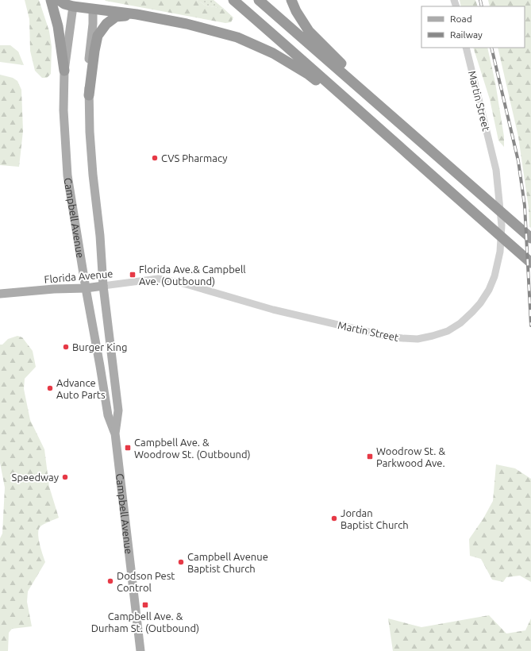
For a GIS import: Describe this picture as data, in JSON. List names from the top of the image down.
{
  "streets": {
    "main road": ["Campbell Avenue", "Florida Avenue"],
    "street": ["Martin Street"]
  },
  "crossings": [
    ["Martin Street", "Florida Avenue"],
    ["Campbell Avenue", "Florida Avenue"]
  ],
  "places": {
    "other": [
      "CVS Pharmacy",
      "Burger King",
      "Advance Auto Parts",
      "Speedway",
      "Jordan Baptist Church",
      "Campbell Avenue Baptist Church",
      "Dodson Pest Control"
    ],
    "transit": [
      "Florida Ave.& Campbell Ave. (Outbound)",
      "Campbell Ave. & Woodrow St. (Outbound)",
      "Woodrow St. & Parkwood Ave.",
      "Campbell Ave. & Durham St. (Outbound)"
    ]
  },
  "legend": ["Road", "Railway"]
}
